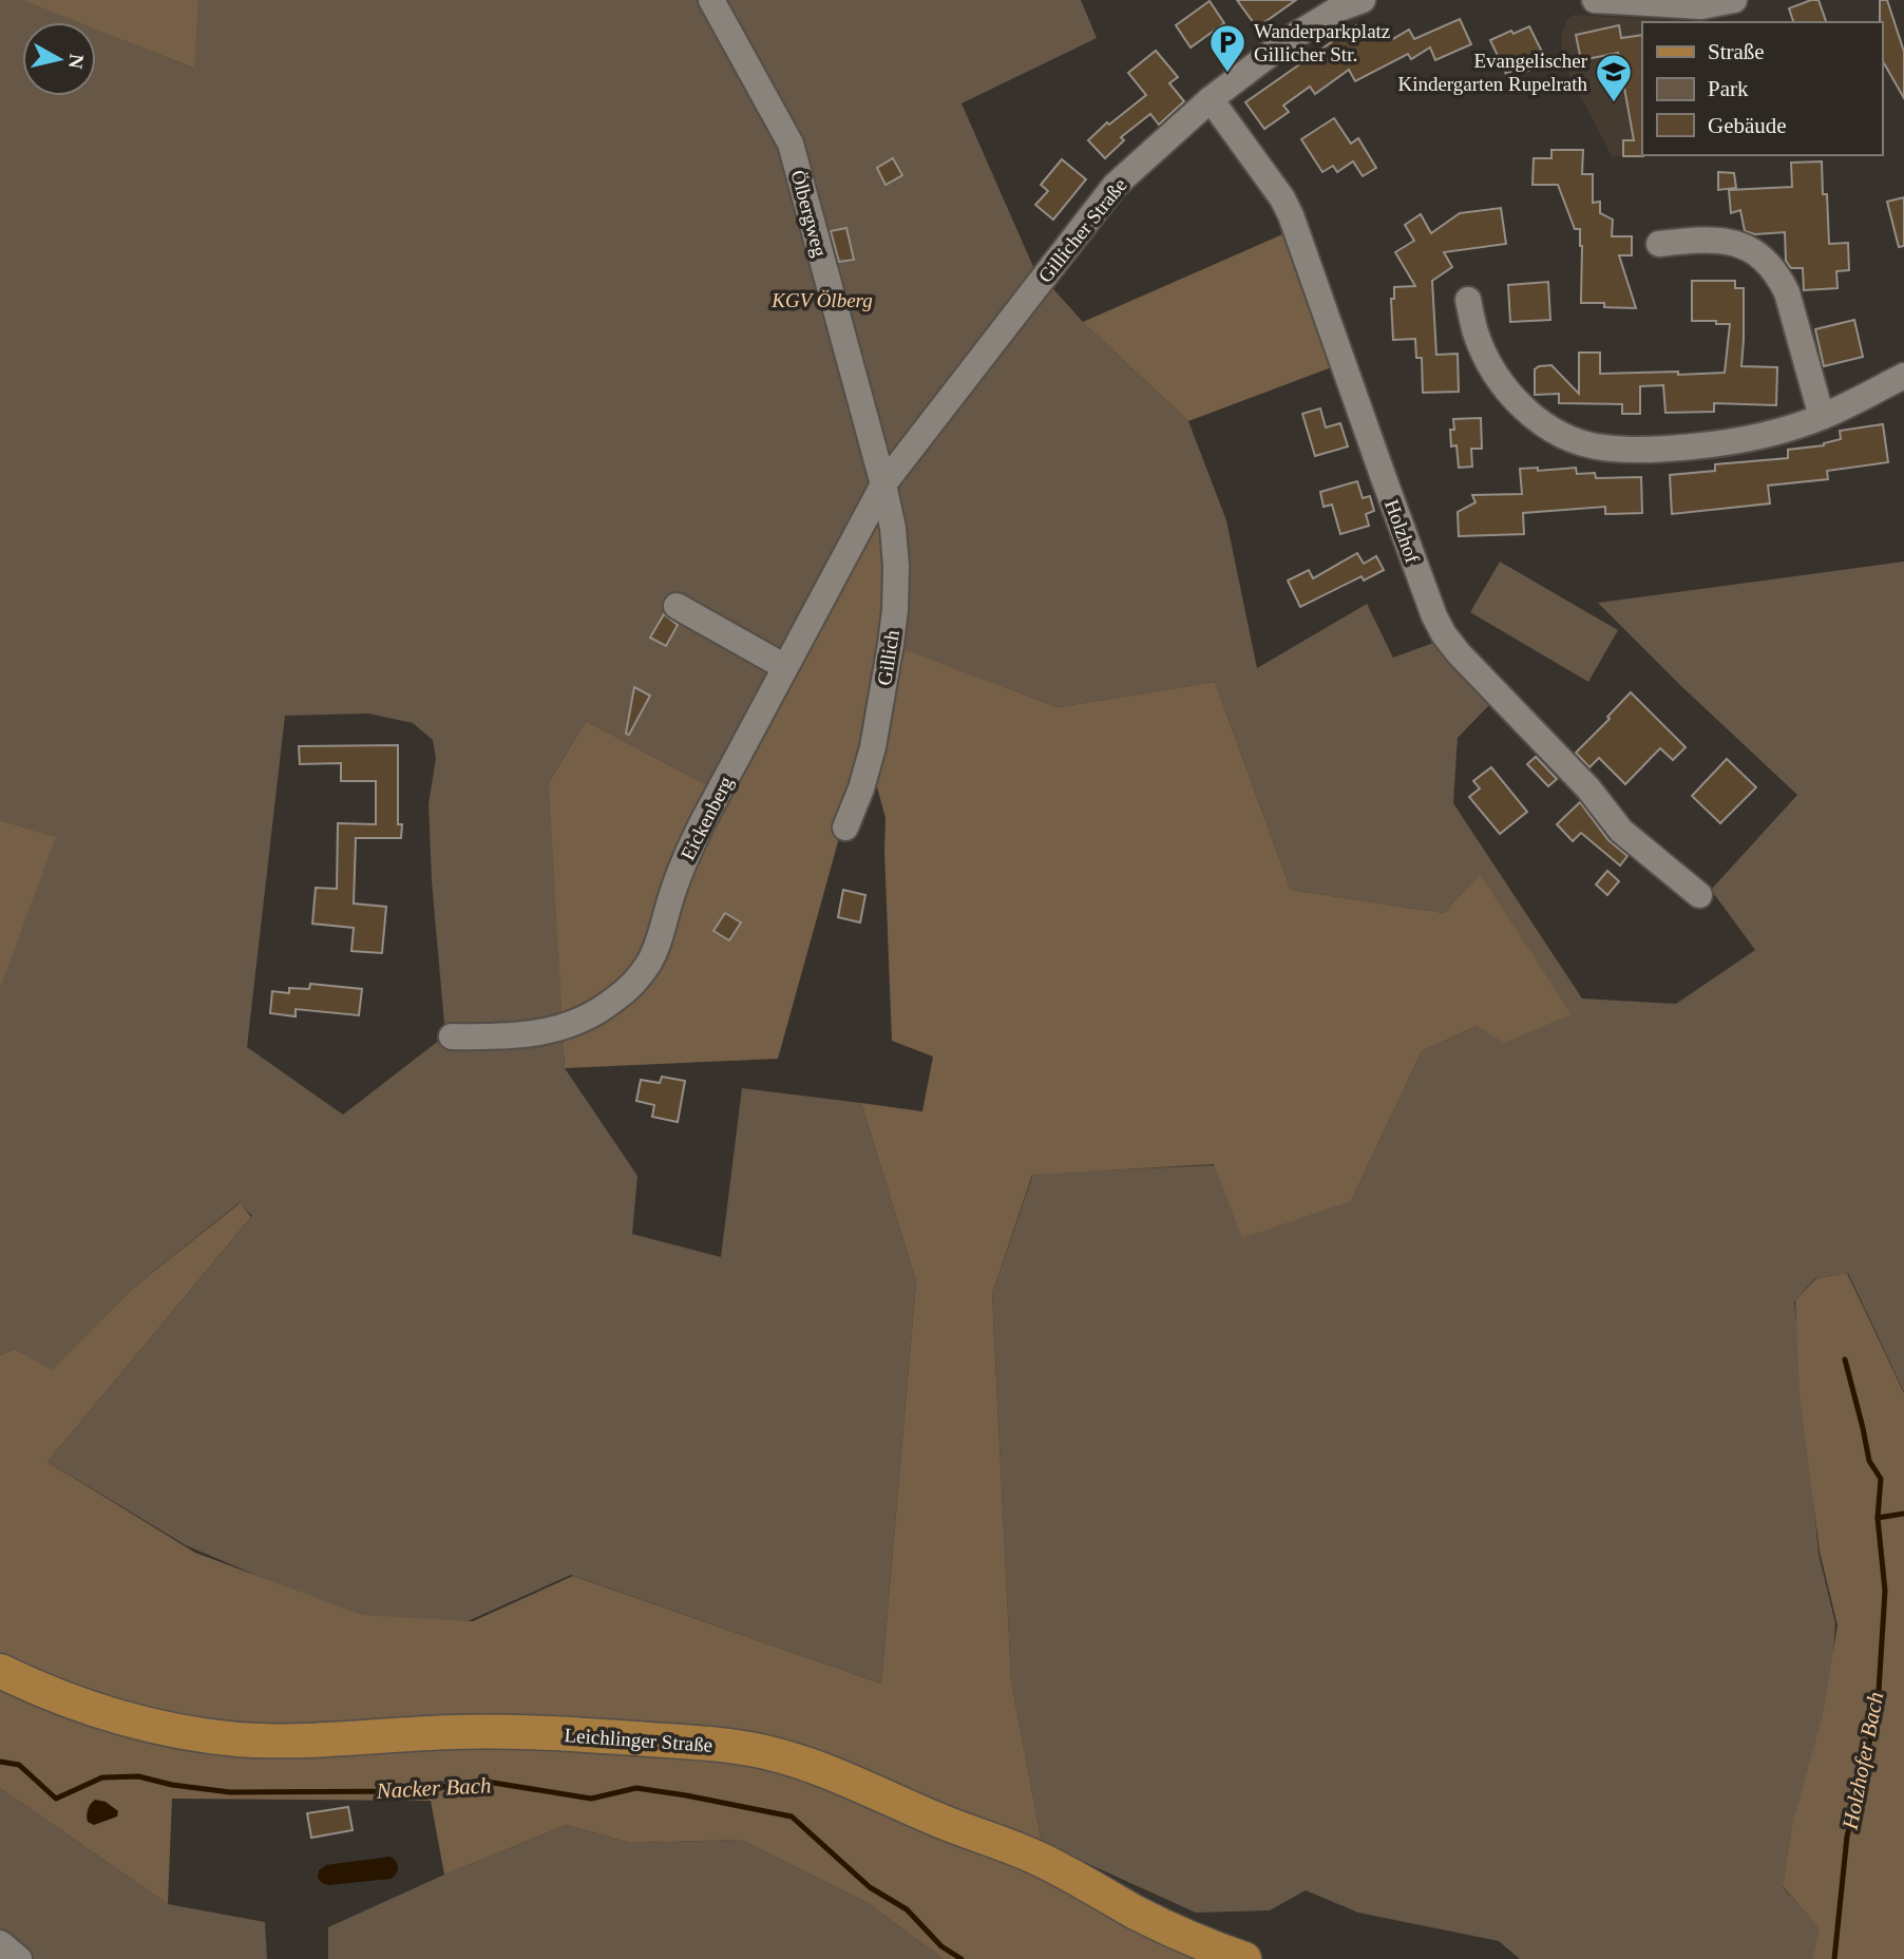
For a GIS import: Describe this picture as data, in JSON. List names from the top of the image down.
{
  "streets": {
    "main road": ["Leichlinger Straße"],
    "street": [
      "Ölbergweg",
      "Gillicher Straße",
      "Holzhof",
      "Gillich",
      "Eickenberg"
    ]
  },
  "crossings": [
    ["Ölbergweg", "Gillicher Straße"],
    ["Ölbergweg", "Gillich"],
    ["Ölbergweg", "Eickenberg"],
    ["Gillicher Straße", "Holzhof"],
    ["Gillicher Straße", "Gillich"],
    ["Gillicher Straße", "Eickenberg"],
    ["Gillich", "Eickenberg"]
  ],
  "water": ["Holzhofer Bach", "Nacker Bach"],
  "parks": ["KGV Ölberg"],
  "places": {
    "parking": ["Wanderparkplatz Gillicher Str."],
    "school or university": ["Evangelischer Kindergarten Rupelrath"]
  },
  "legend": ["Straße", "Park", "Gebäude"],
  "north": "right"
}
